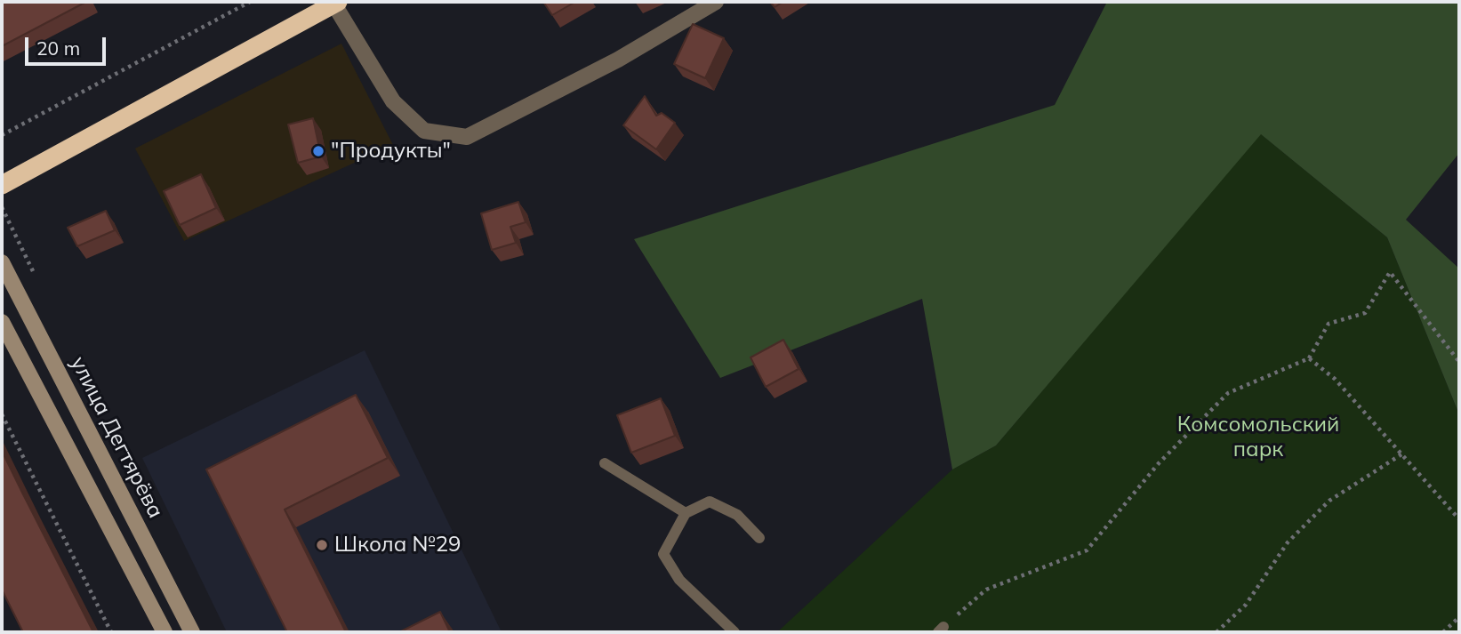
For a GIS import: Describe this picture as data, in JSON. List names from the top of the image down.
{
  "streets": {
    "street": ["улица Дегтярёва"]
  },
  "parks": ["Комсомольский парк"],
  "places": ["\"Продукты\"", "Школа №29"],
  "scale_bar": "20 m"
}
